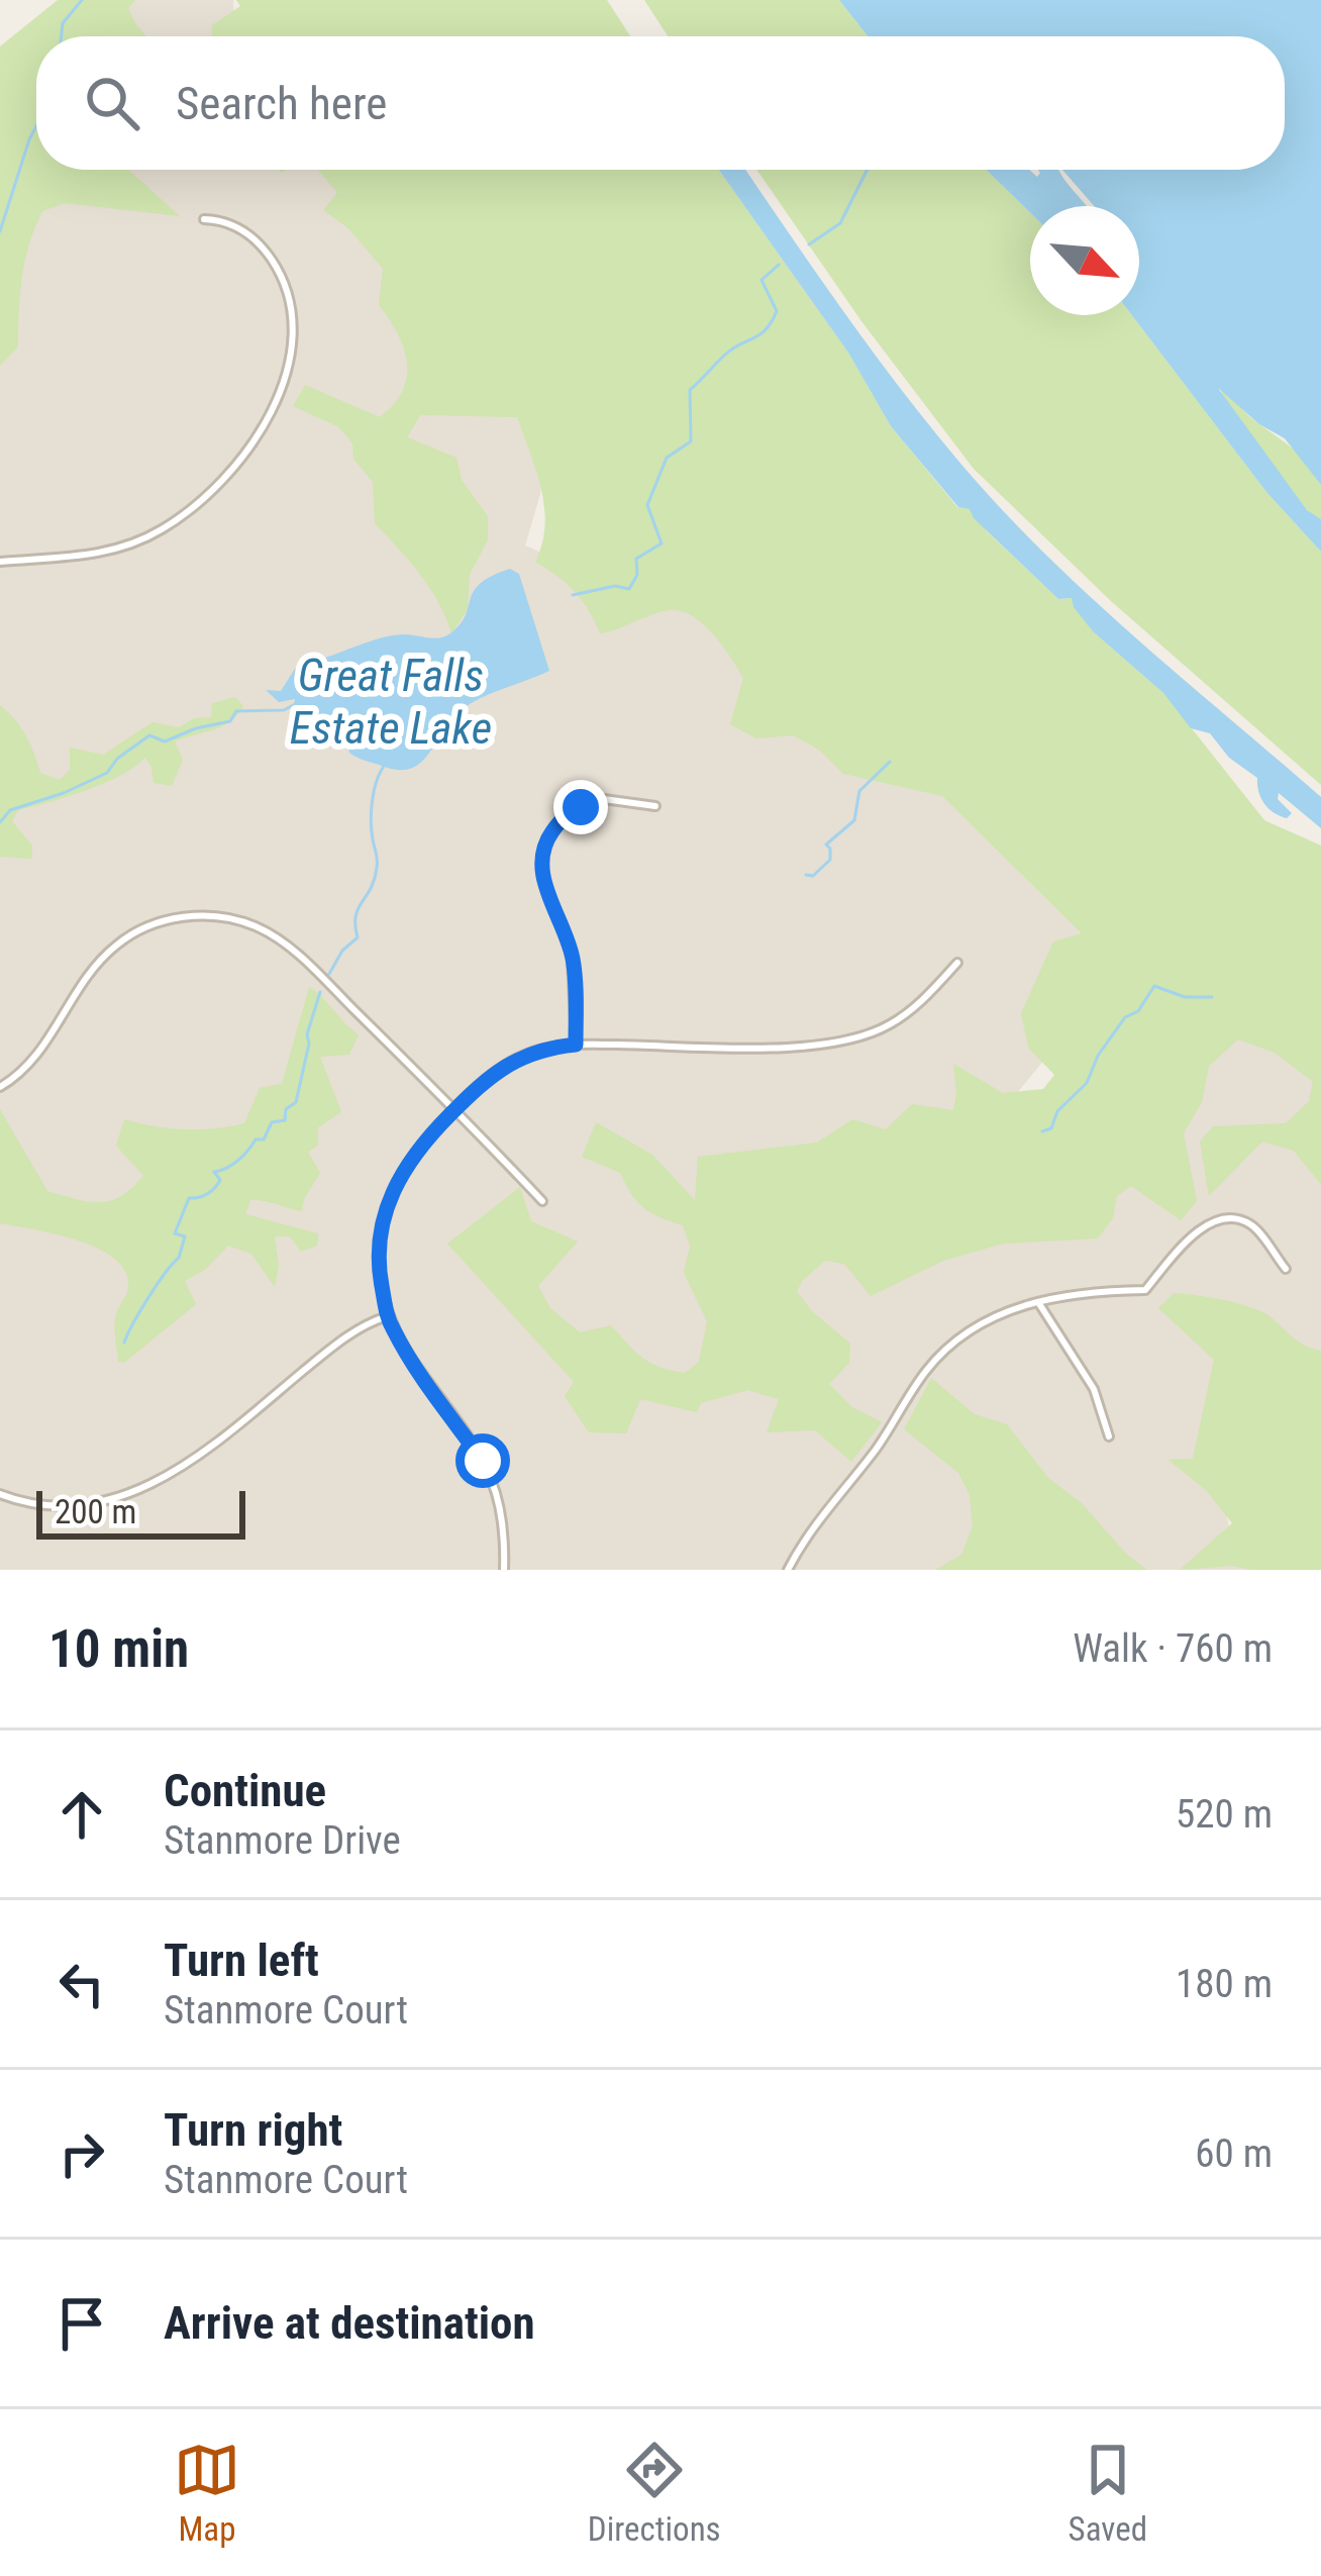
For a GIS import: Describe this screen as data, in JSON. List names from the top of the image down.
{
  "water": ["Great Falls Estate Lake"],
  "scale_bar": "200 m",
  "north": "bottom right",
  "page": {
    "search": "Search here",
    "scale": "200 m",
    "heading": ["10 min", "Walk · 760 m"],
    "list": [
      ["Continue", "Stanmore Drive", "520 m"],
      ["Turn left", "Stanmore Court", "180 m"],
      ["Turn right", "Stanmore Court", "60 m"],
      "Arrive at destination"
    ],
    "nav": ["Map", "Directions", "Saved"]
  }
}
